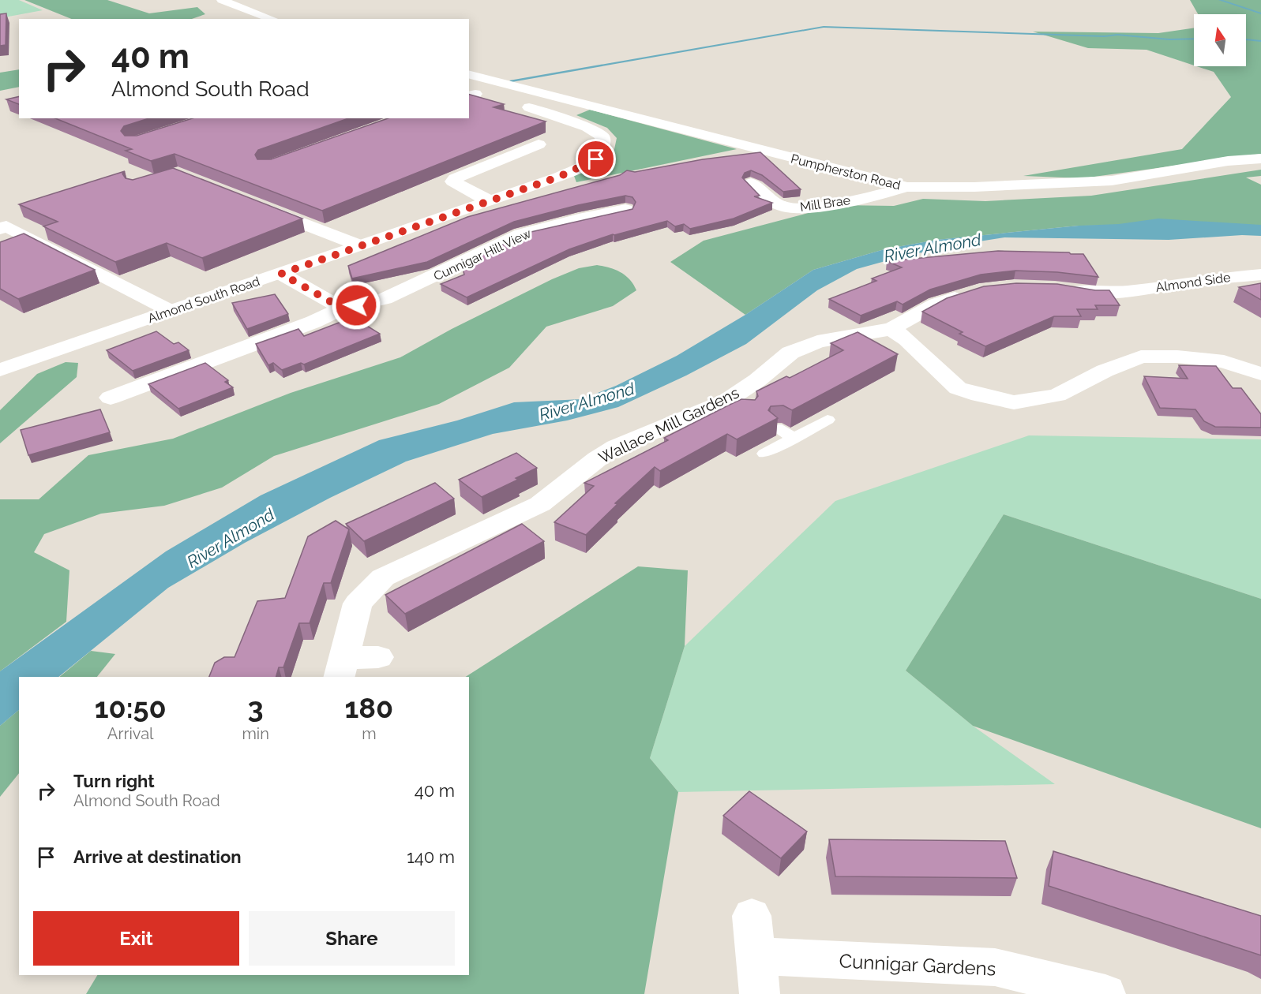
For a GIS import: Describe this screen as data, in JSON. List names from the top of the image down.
{
  "streets": {
    "street": [
      "Pumpherston Road",
      "Mill Brae",
      "Cunnigar Hill View",
      "Almond Side",
      "Almond South Road",
      "Wallace Mill Gardens",
      "Cunnigar Gardens"
    ]
  },
  "crossings": [
    ["Pumpherston Road", "Mill Brae"]
  ],
  "water": ["River Almond"],
  "north": "top",
  "page": {
    "turn": ["40 m", "Almond South Road"],
    "eta": [
      "10:50",
      "Arrival",
      "3",
      "min",
      "180",
      "m"
    ],
    "list": [
      {
        "name": "Turn right",
        "note": "Almond South Road",
        "value": "40 m"
      },
      {
        "name": "Arrive at destination",
        "value": "140 m"
      }
    ],
    "buttons": ["Exit", "Share"]
  }
}
